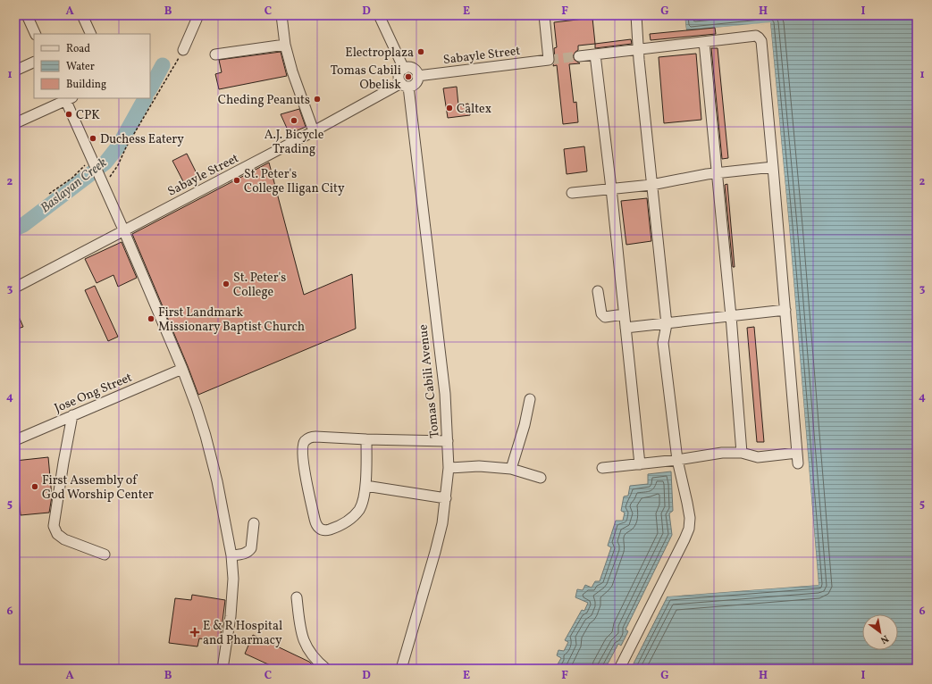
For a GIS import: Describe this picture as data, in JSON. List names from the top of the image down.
{
  "streets": {
    "street": ["Sabayle Street", "Tomas Cabili Avenue", "Jose Ong Street"]
  },
  "crossings": [
    ["Sabayle Street", "Tomas Cabili Avenue"]
  ],
  "water": ["Baslayan Creek"],
  "places": {
    "other": [
      "Electroplaza",
      "Tomas Cabili Obelisk",
      "Cheding Peanuts",
      "Caltex",
      "CPK",
      "A.J. Bicycle Trading",
      "Duchess Eatery",
      "St. Peter's College Iligan City",
      "St. Peter's College",
      "First Landmark Missionary Baptist Church",
      "First Assembly of God Worship Center"
    ],
    "health": ["E & R Hospital and Pharmacy"]
  },
  "legend": ["Road", "Water", "Building"],
  "north": "bottom right",
  "grid": {
    "columns": [
      "A",
      "B",
      "C",
      "D",
      "E",
      "F",
      "G",
      "H",
      "I"
    ],
    "rows": [
      "1",
      "2",
      "3",
      "4",
      "5",
      "6"
    ]
  }
}
